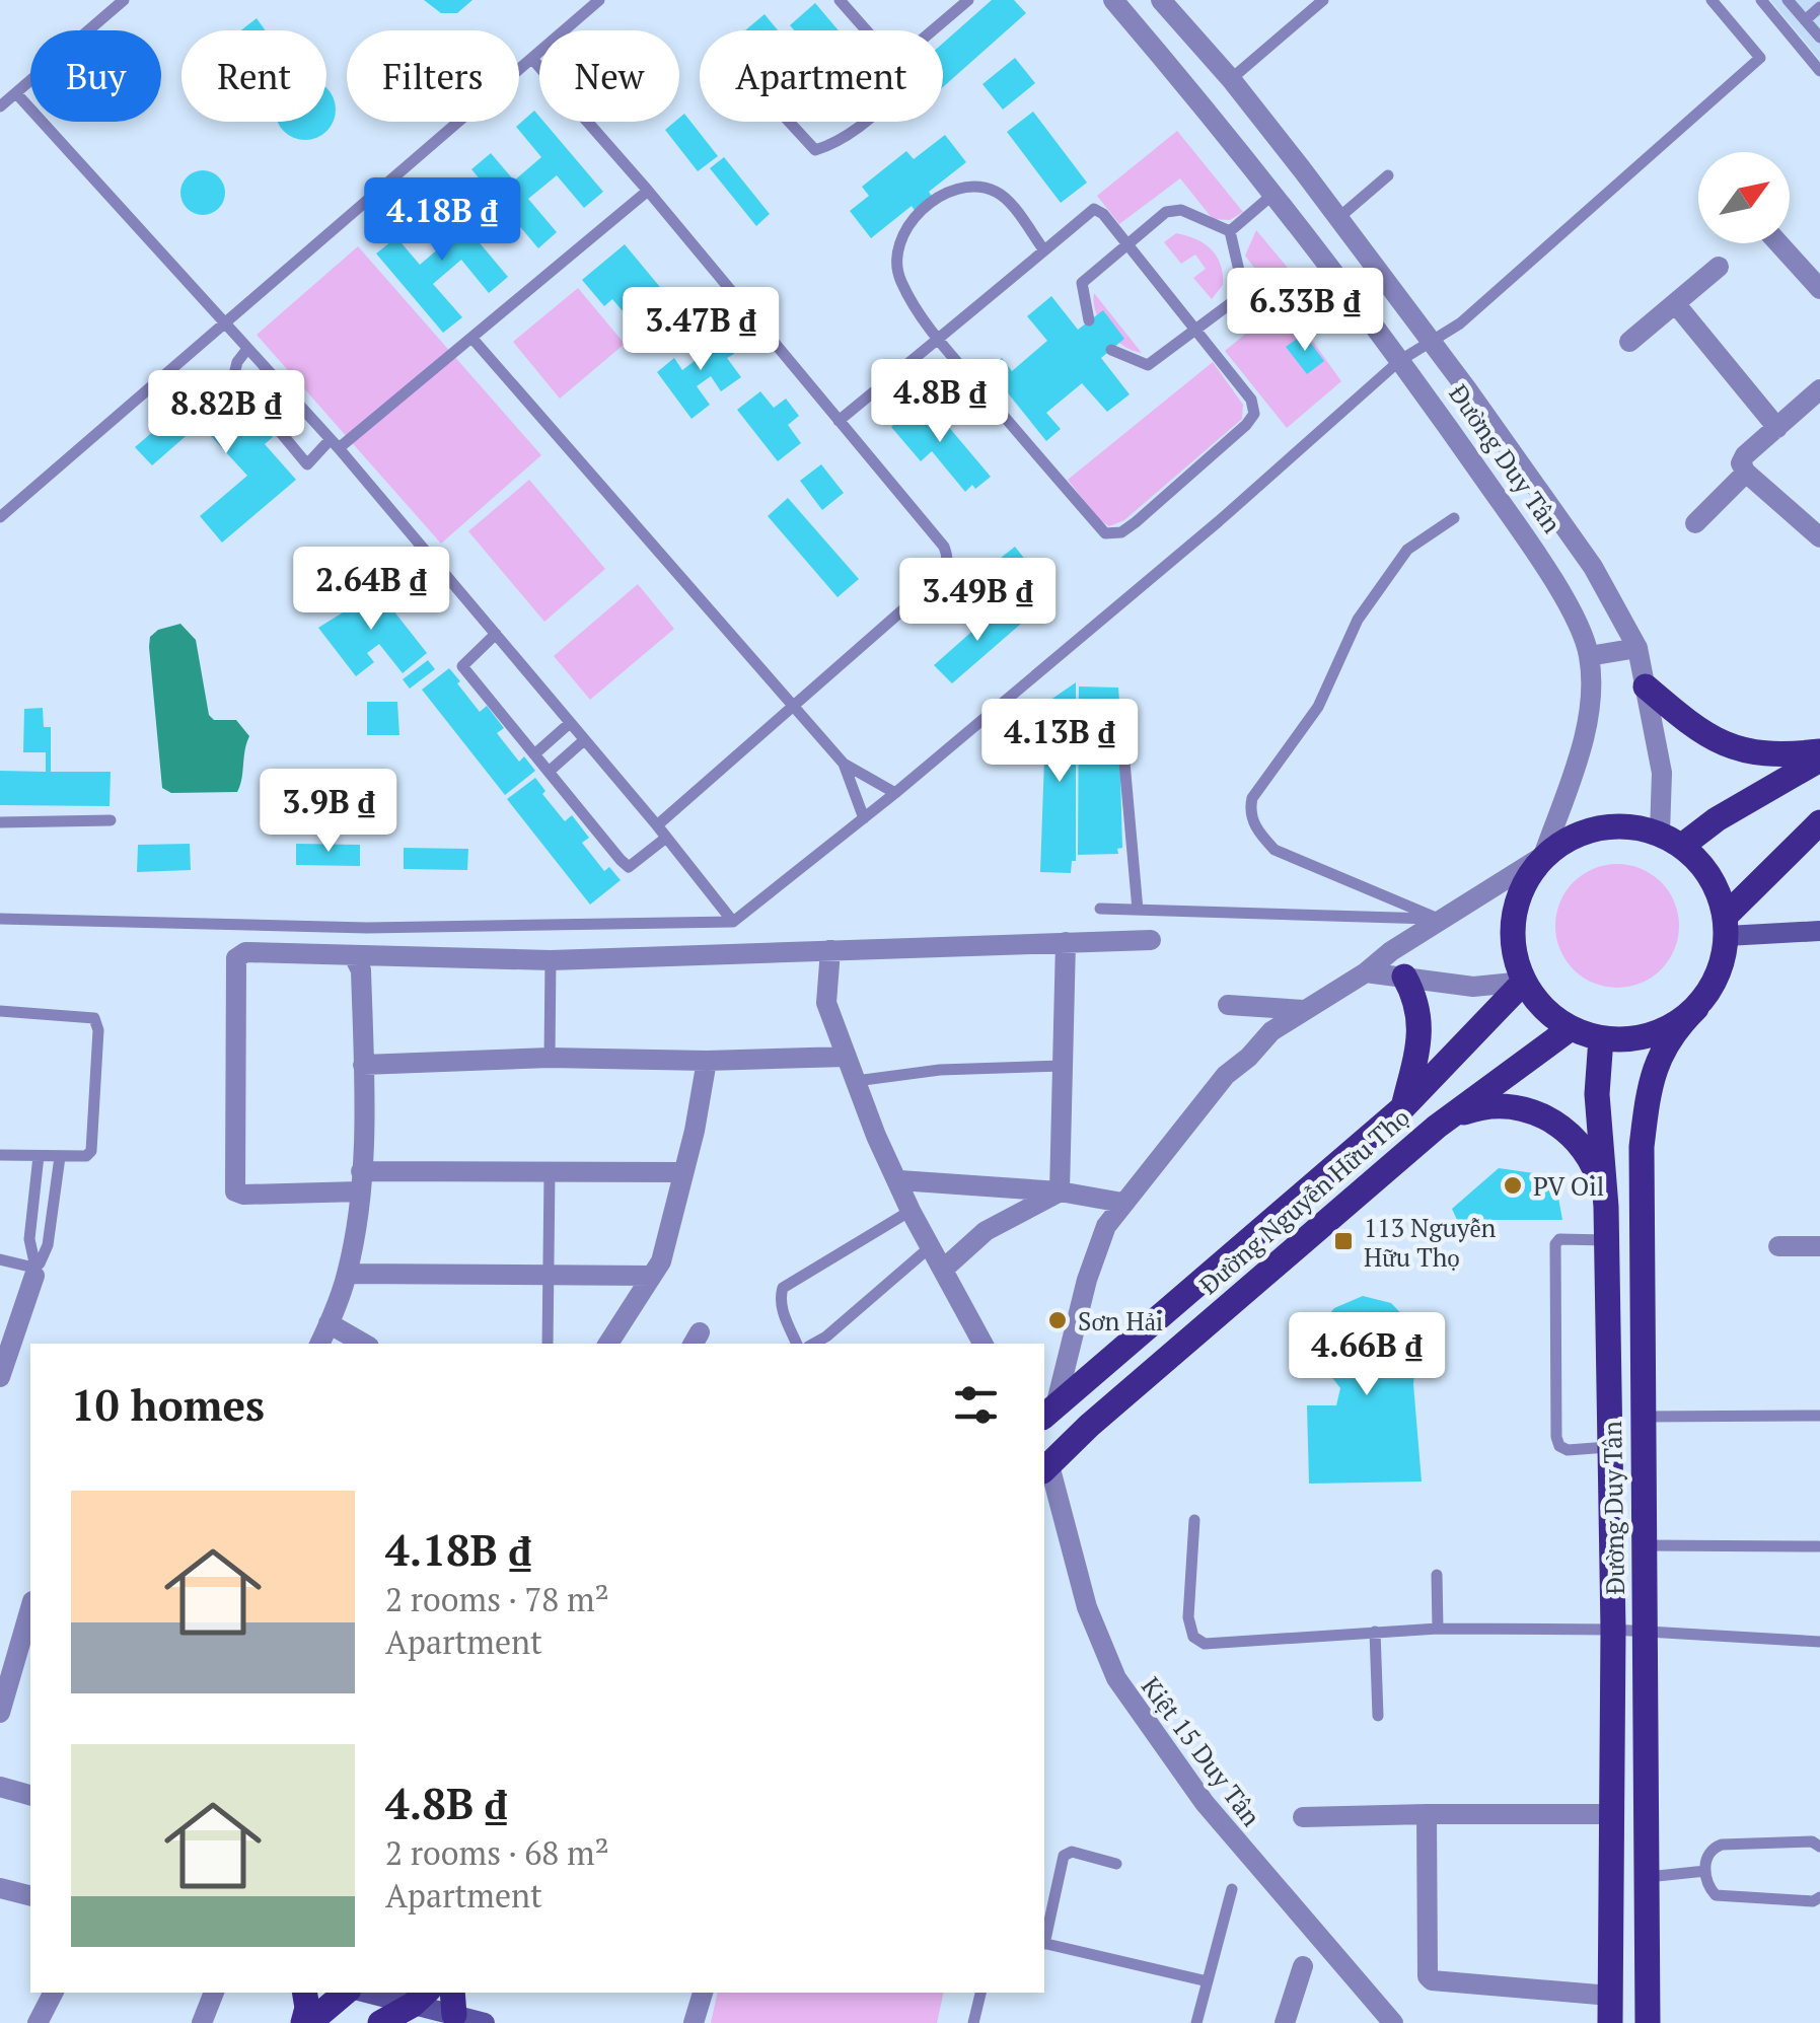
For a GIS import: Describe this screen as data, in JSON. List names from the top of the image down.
{
  "streets": {
    "main road": ["Đường Duy Tân", "Đường Nguyễn Hữu Thọ"],
    "street": ["Kiệt 15 Duy Tân"]
  },
  "crossings": [
    ["Đường Duy Tân", "Đường Nguyễn Hữu Thọ"],
    ["Đường Nguyễn Hữu Thọ", "Kiệt 15 Duy Tân"]
  ],
  "places": {
    "other": ["PV Oil", "Sơn Hải"],
    "transit": ["113 Nguyễn Hữu Thọ"]
  },
  "north": "top right",
  "page": {
    "chip": [
      "Buy",
      "Rent",
      "Filters",
      "New",
      "Apartment"
    ],
    "price": [
      "4.18B ₫",
      "6.33B ₫",
      "3.47B ₫",
      "4.8B ₫",
      "8.82B ₫",
      "2.64B ₫",
      "3.49B ₫",
      "4.13B ₫",
      "3.9B ₫",
      "4.66B ₫"
    ],
    "heading": "10 homes",
    "list": [
      {
        "name": "4.18B ₫",
        "note": "2 rooms · 78 m² · Apartment"
      },
      {
        "name": "4.8B ₫",
        "note": "2 rooms · 68 m² · Apartment"
      }
    ]
  }
}
